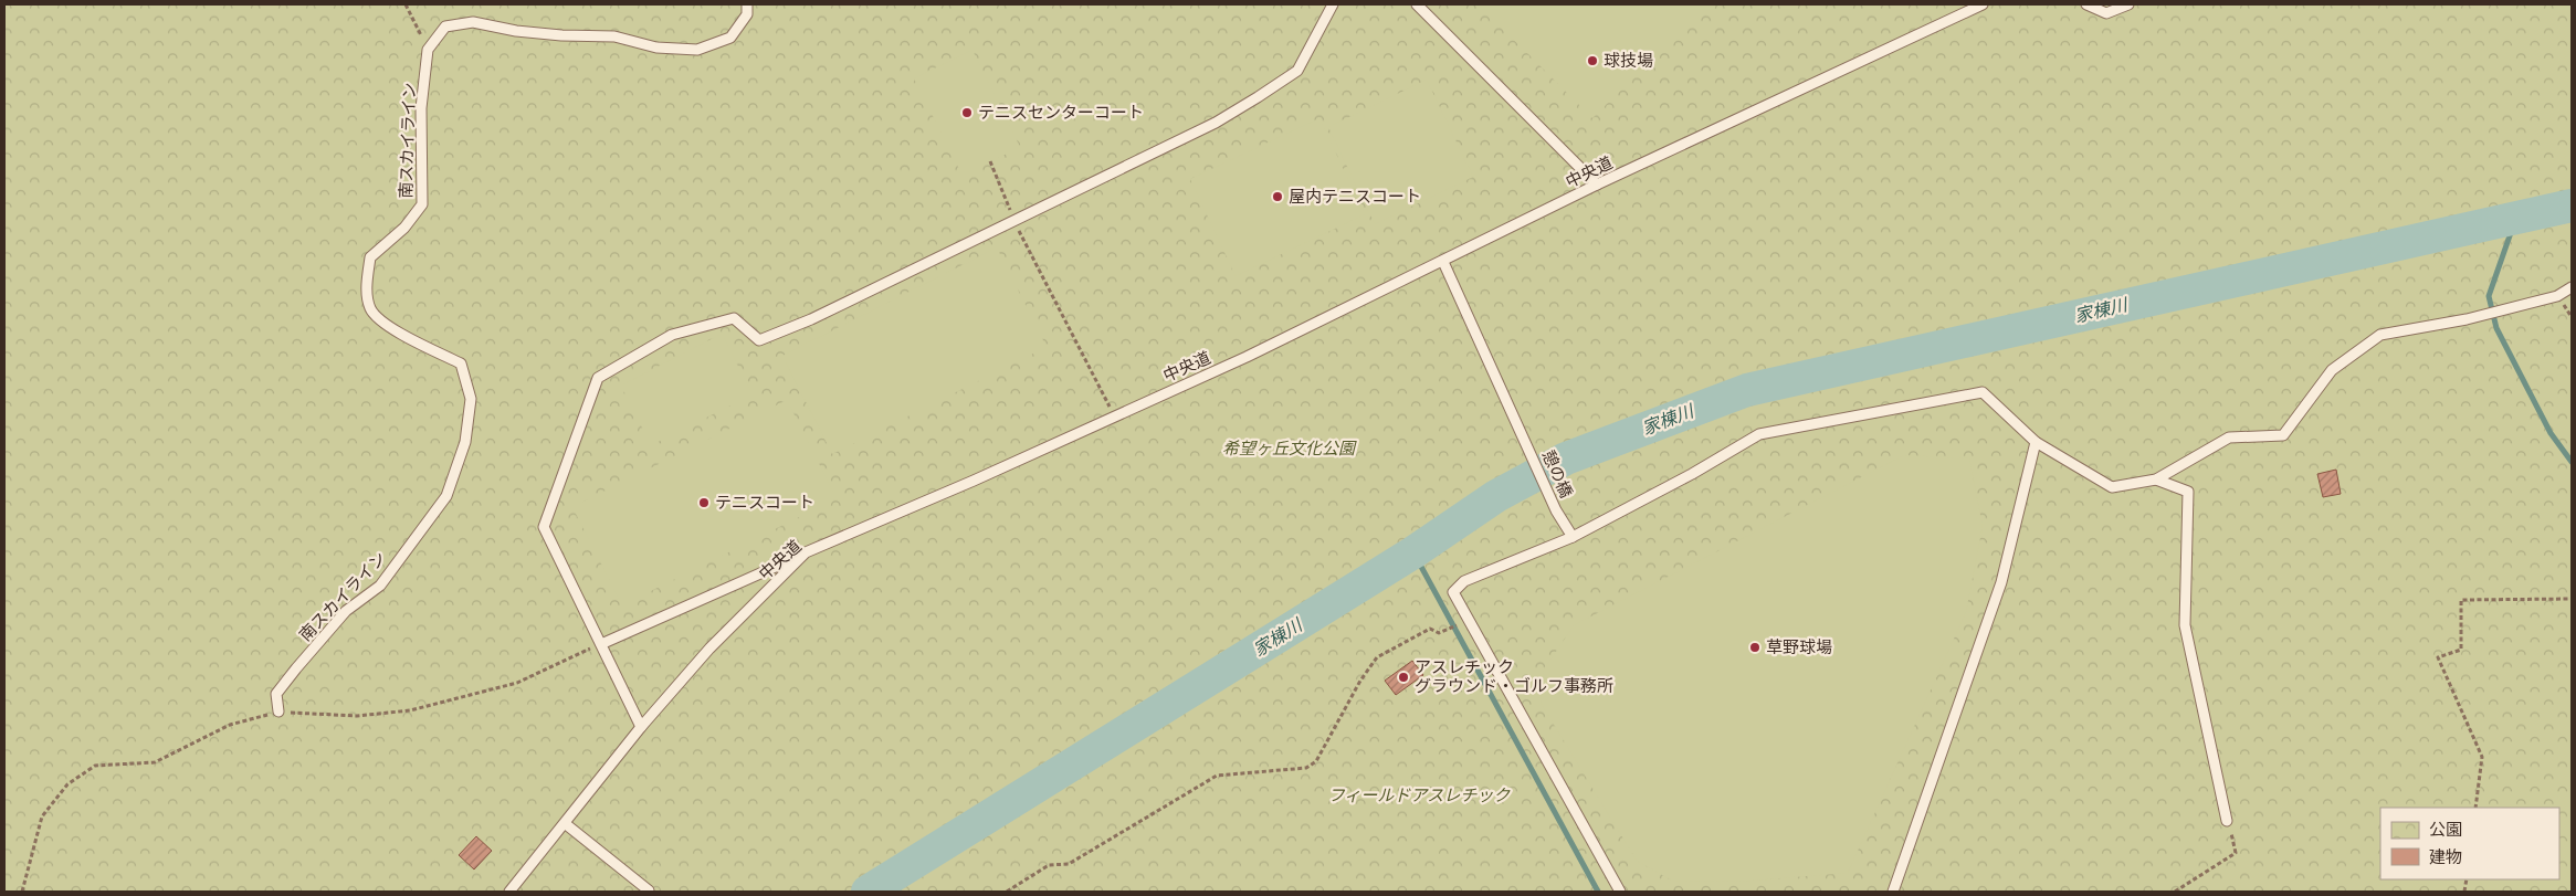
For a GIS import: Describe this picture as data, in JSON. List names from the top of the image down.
{
  "streets": {
    "lane": ["南スカイライン", "中央道", "憩の橋"]
  },
  "crossings": [
    ["中央道", "憩の橋"]
  ],
  "water": ["家棟川"],
  "parks": ["希望ヶ丘文化公園", "フィールドアスレチック"],
  "places": [
    "球技場",
    "テニスセンターコート",
    "屋内テニスコート",
    "テニスコート",
    "草野球場",
    "アスレチック グラウンド・ゴルフ事務所"
  ],
  "legend": ["公園", "建物"]
}
